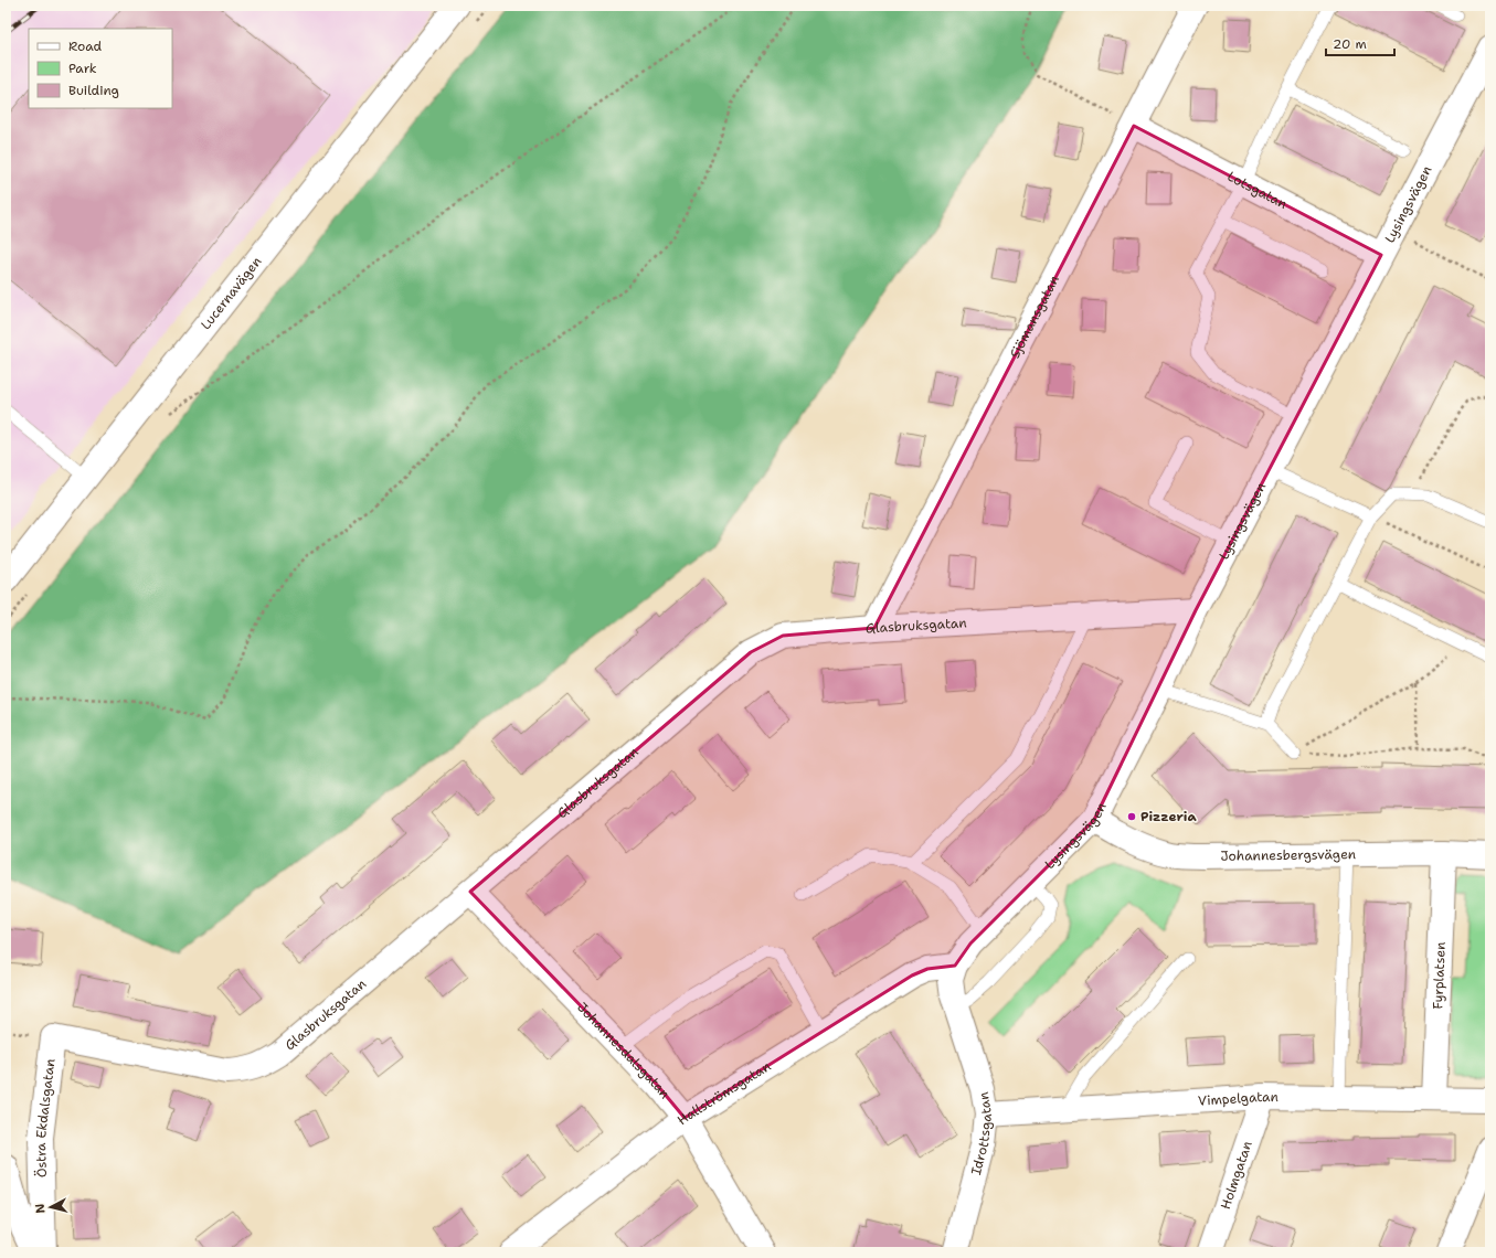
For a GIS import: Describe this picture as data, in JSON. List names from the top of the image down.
{
  "streets": {
    "street": [
      "Lotsgatan",
      "Lysingsvägen",
      "Lucernavägen",
      "Sjömansgatan",
      "Glasbruksgatan",
      "Johannesbergsvägen",
      "Fyrplatsen",
      "Johannesdalsgatan",
      "Hallströmsgatan",
      "Vimpelgatan",
      "Östra Ekdalsgatan",
      "Idrottsgatan",
      "Holmgatan"
    ]
  },
  "crossings": [
    ["Lotsgatan", "Lysingsvägen"],
    ["Lotsgatan", "Sjömansgatan"],
    ["Lysingsvägen", "Glasbruksgatan"],
    ["Lysingsvägen", "Johannesbergsvägen"],
    ["Lysingsvägen", "Hallströmsgatan"],
    ["Lysingsvägen", "Idrottsgatan"],
    ["Sjömansgatan", "Glasbruksgatan"],
    ["Glasbruksgatan", "Johannesdalsgatan"],
    ["Glasbruksgatan", "Östra Ekdalsgatan"],
    ["Johannesbergsvägen", "Fyrplatsen"],
    ["Fyrplatsen", "Vimpelgatan"],
    ["Johannesdalsgatan", "Hallströmsgatan"],
    ["Hallströmsgatan", "Idrottsgatan"],
    ["Vimpelgatan", "Idrottsgatan"],
    ["Vimpelgatan", "Holmgatan"]
  ],
  "places": ["Pizzeria"],
  "legend": ["Road", "Park", "Building"],
  "scale_bar": "20 m",
  "north": "left"
}
